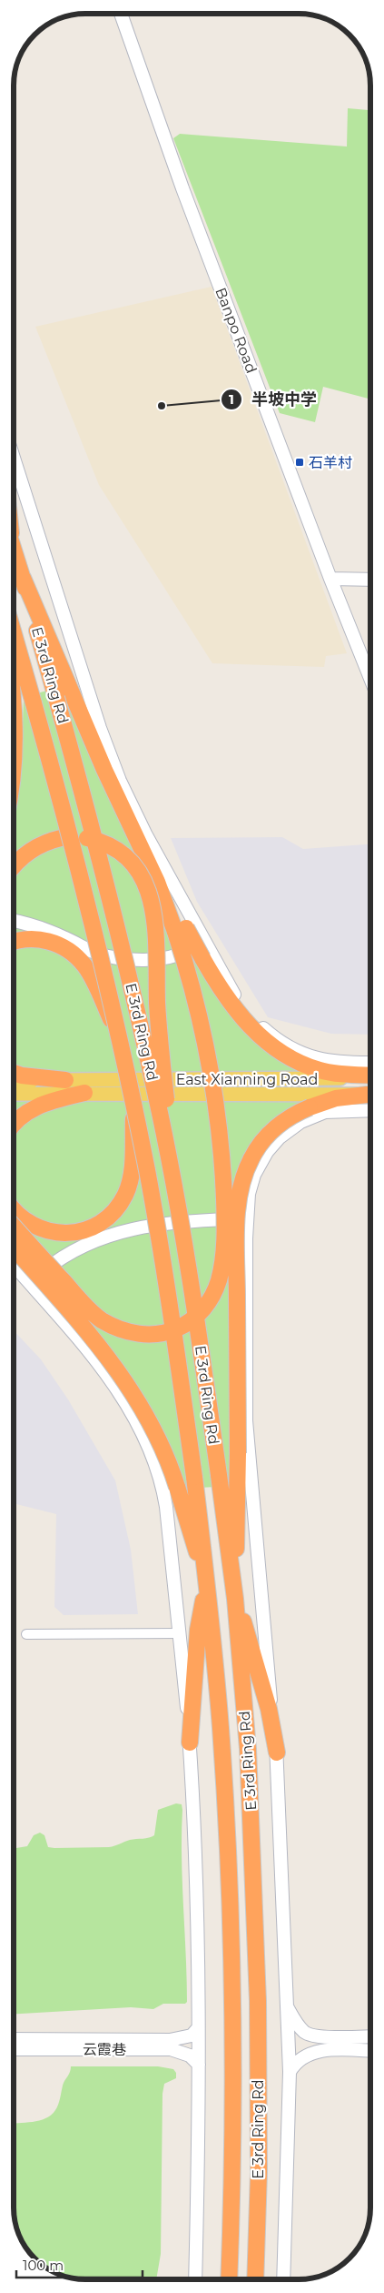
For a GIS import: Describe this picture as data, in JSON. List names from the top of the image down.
{
  "streets": {
    "highway": ["E 3rd Ring Rd"],
    "main road": ["Banpo Road", "East Xianning Road", "云霞巷"]
  },
  "places": {
    "other": ["半坡中学"],
    "transit": ["石羊村"]
  },
  "scale_bar": "100 m"
}
